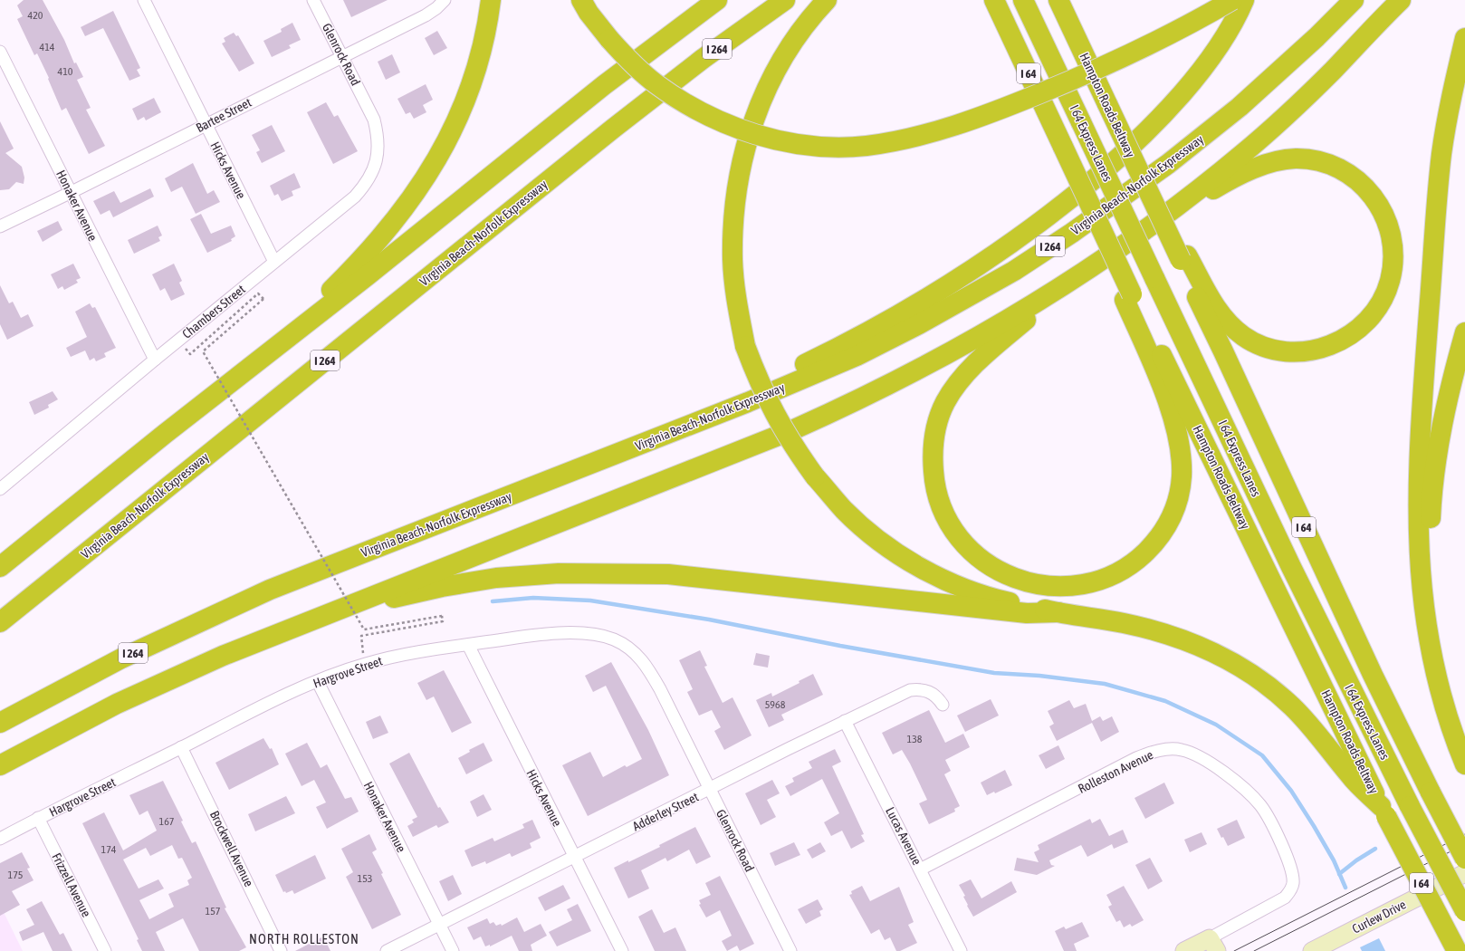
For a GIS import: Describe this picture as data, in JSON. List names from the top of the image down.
{
  "streets": {
    "highway": [
      "I 264",
      "I 64",
      "Hampton Roads Beltway",
      "I 64 Express Lanes",
      "Virginia Beach-Norfolk Expressway"
    ],
    "street": [
      "Glenrock Road",
      "Bartee Street",
      "Hicks Avenue",
      "Honaker Avenue",
      "Chambers Street",
      "Hargrove Street",
      "Rolleston Avenue",
      "Adderley Street",
      "Lucas Avenue",
      "Brockwell Avenue",
      "Frizzell Avenue",
      "Curlew Drive"
    ]
  },
  "crossings": [
    ["Glenrock Road", "Bartee Street"],
    ["Glenrock Road", "Chambers Street"],
    ["Glenrock Road", "Hargrove Street"],
    ["Glenrock Road", "Adderley Street"],
    ["I 64", "Hampton Roads Beltway"],
    ["Bartee Street", "Hicks Avenue"],
    ["Bartee Street", "Honaker Avenue"],
    ["Hicks Avenue", "Chambers Street"],
    ["Hicks Avenue", "Hargrove Street"],
    ["Hicks Avenue", "Adderley Street"],
    ["Honaker Avenue", "Chambers Street"],
    ["Honaker Avenue", "Hargrove Street"],
    ["Honaker Avenue", "Adderley Street"],
    ["Hargrove Street", "Brockwell Avenue"],
    ["Hargrove Street", "Frizzell Avenue"],
    ["Rolleston Avenue", "Lucas Avenue"],
    ["Adderley Street", "Lucas Avenue"]
  ],
  "districts": ["NORTH ROLLESTON"],
  "house_numbers": [
    "420",
    "414",
    "410",
    "5968",
    "138",
    "167",
    "174",
    "175",
    "153",
    "157"
  ]
}
